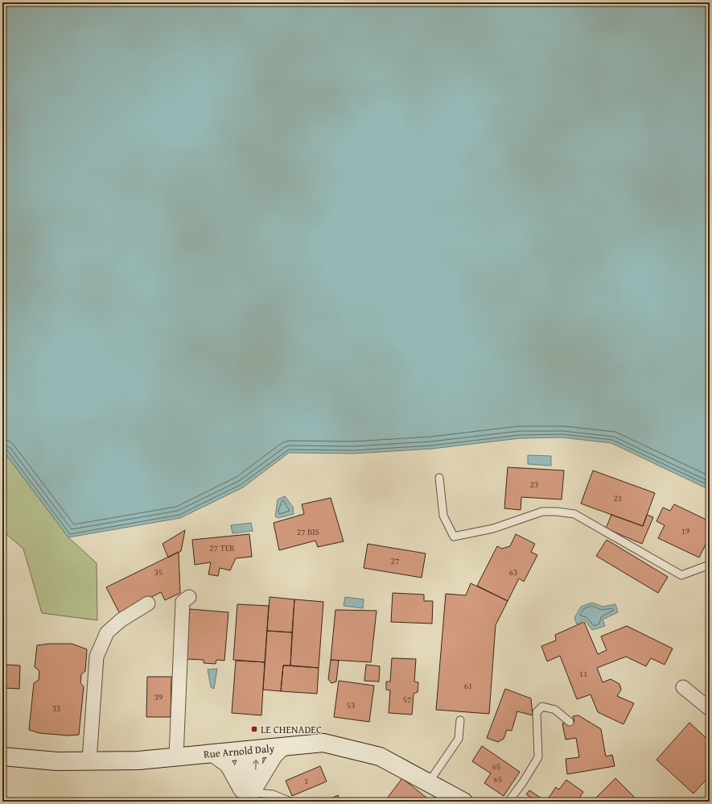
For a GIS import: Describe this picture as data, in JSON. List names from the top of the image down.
{
  "streets": {
    "street": ["Rue Arnold Daly"]
  },
  "places": {
    "transit": ["LE CHENADEC"]
  },
  "house_numbers": [
    "23",
    "21",
    "19",
    "27 BIS",
    "27 TER",
    "27",
    "35",
    "63",
    "11",
    "61",
    "39",
    "57",
    "53",
    "33",
    "65",
    "65",
    "1"
  ]
}
